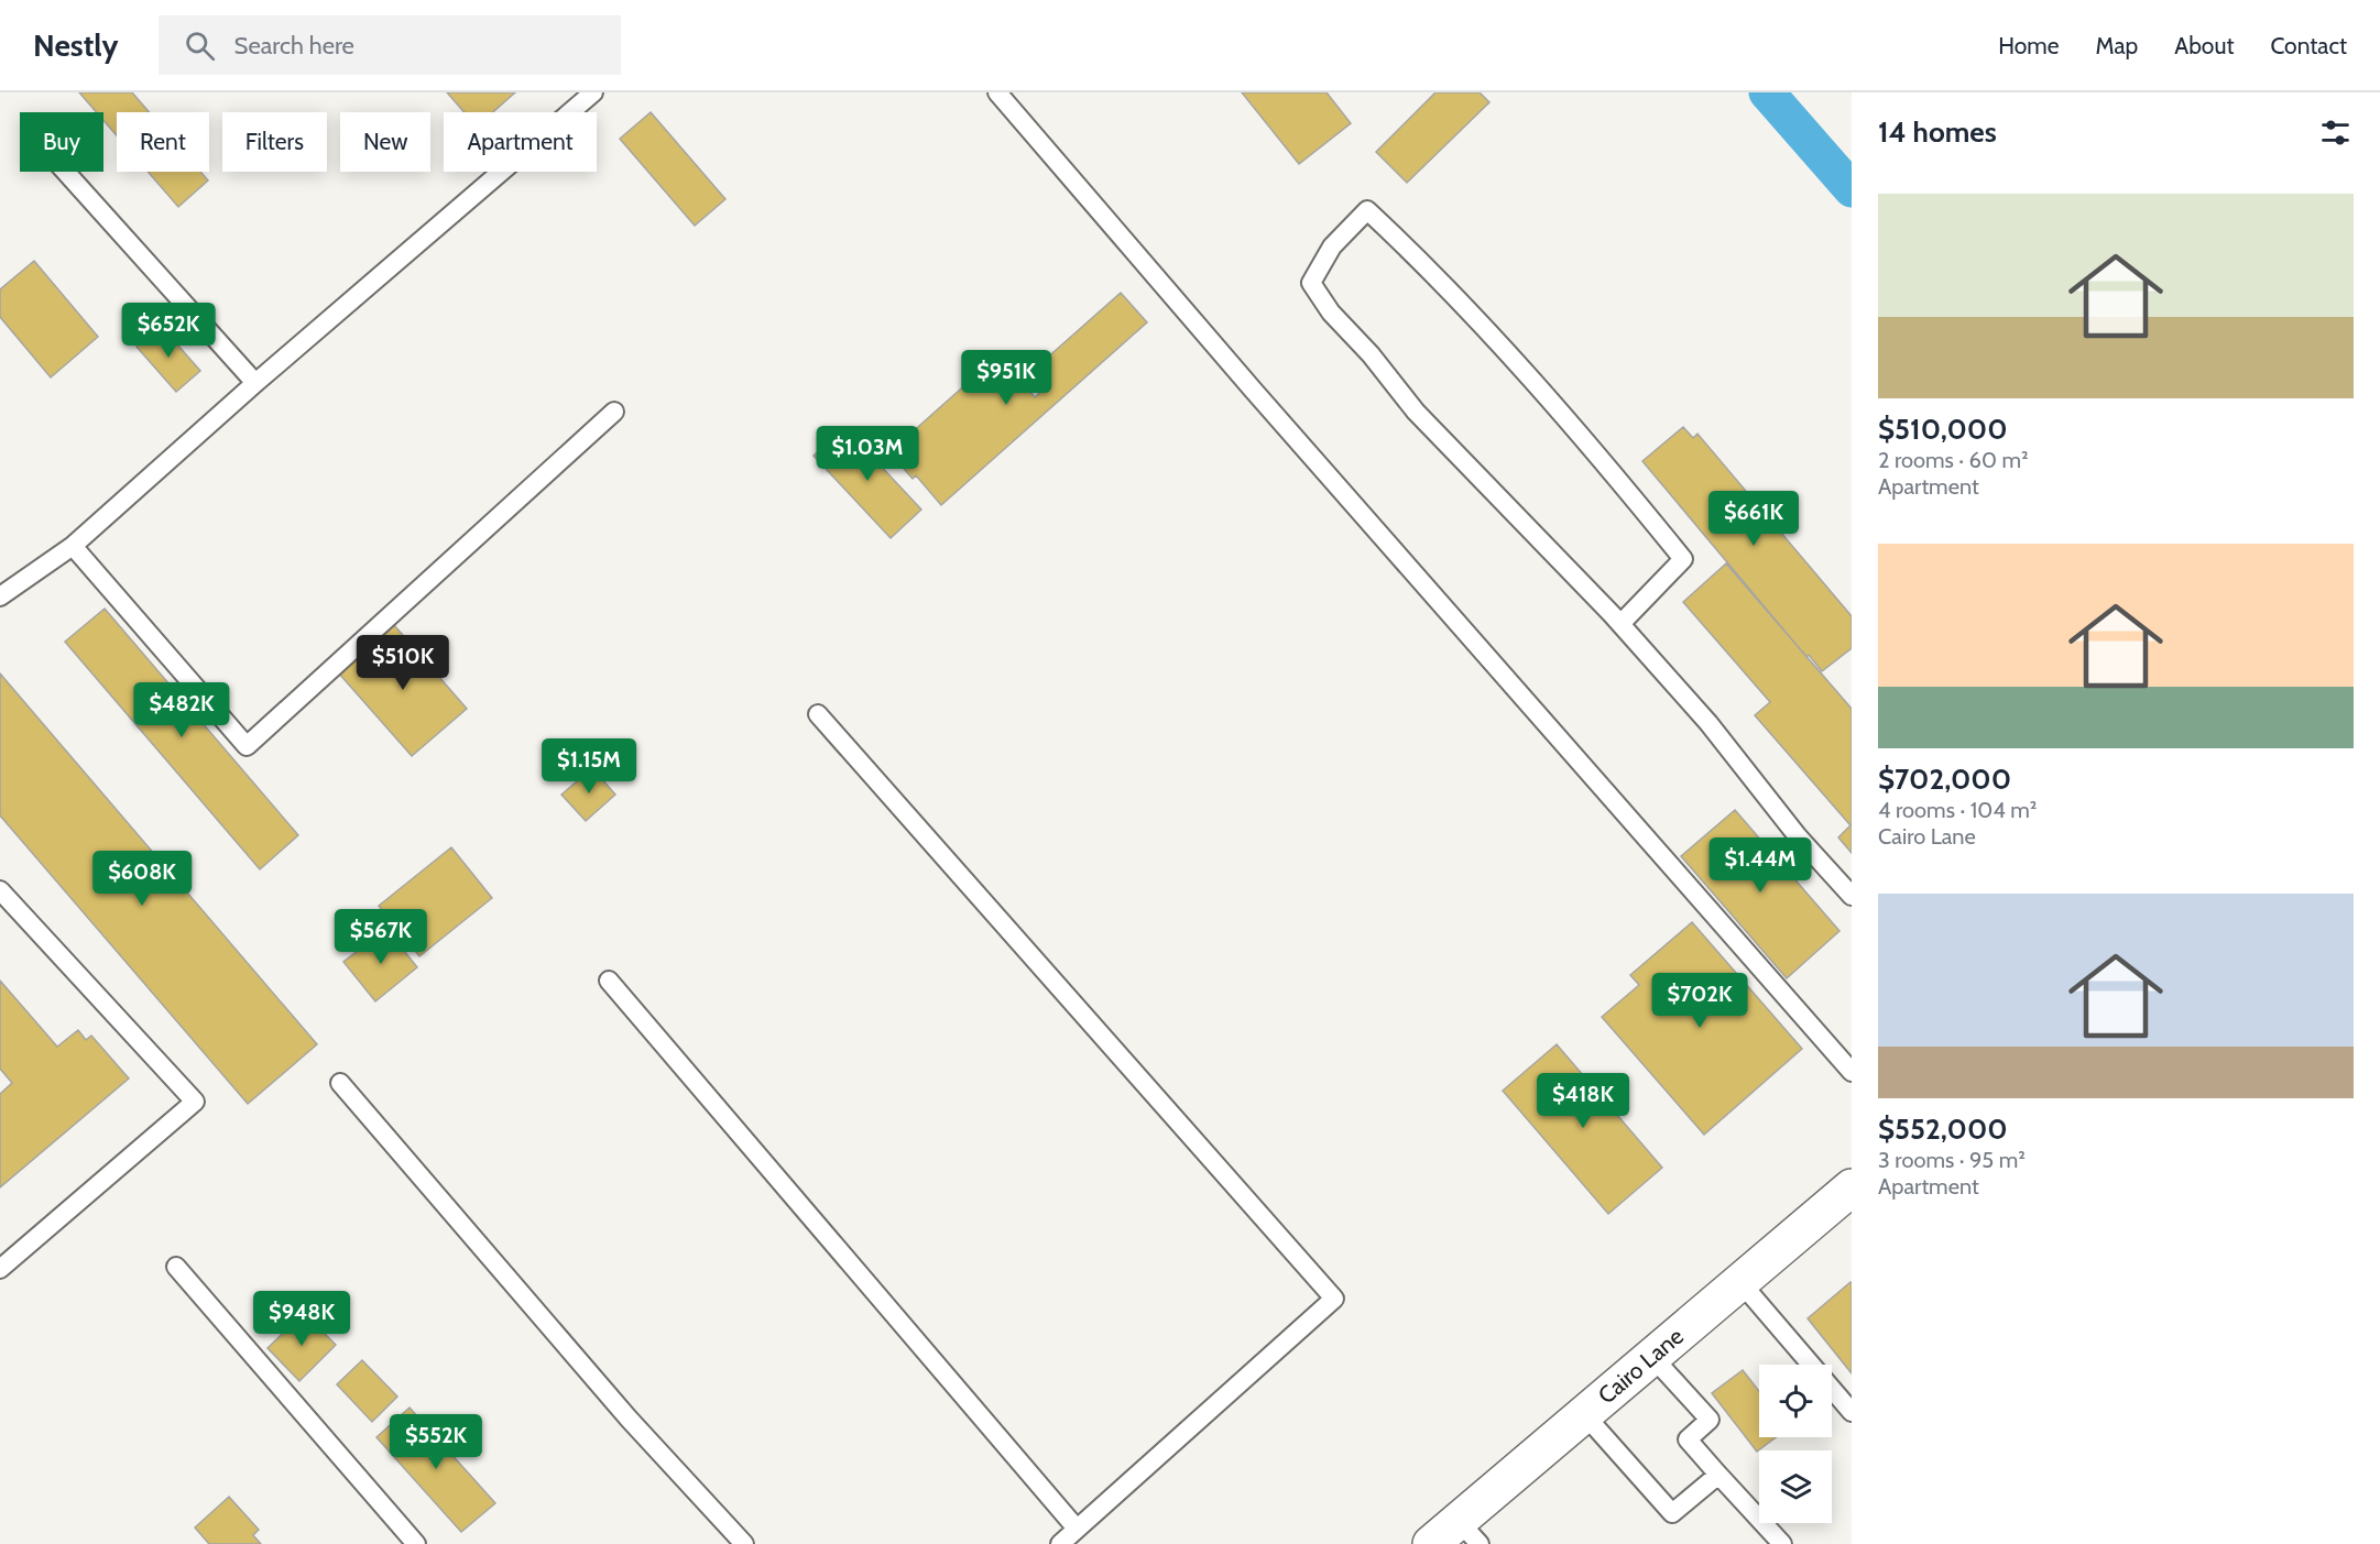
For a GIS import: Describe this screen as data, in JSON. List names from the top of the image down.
{
  "streets": {
    "street": ["Cairo Lane"]
  },
  "page": {
    "header": "Nestly",
    "search": "Search here",
    "nav": [
      "Home",
      "Map",
      "About",
      "Contact"
    ],
    "heading": "14 homes",
    "chip": [
      "Buy",
      "Rent",
      "Filters",
      "New",
      "Apartment"
    ],
    "list": [
      {
        "name": "$510,000",
        "note": "2 rooms · 60 m² · Apartment"
      },
      {
        "name": "$702,000",
        "note": "4 rooms · 104 m² · Cairo Lane"
      },
      {
        "name": "$552,000",
        "note": "3 rooms · 95 m² · Apartment"
      }
    ],
    "price": [
      "$652K",
      "$951K",
      "$1.03M",
      "$661K",
      "$510K",
      "$482K",
      "$1.15M",
      "$1.44M",
      "$608K",
      "$567K",
      "$702K",
      "$418K",
      "$948K",
      "$552K"
    ]
  }
}
